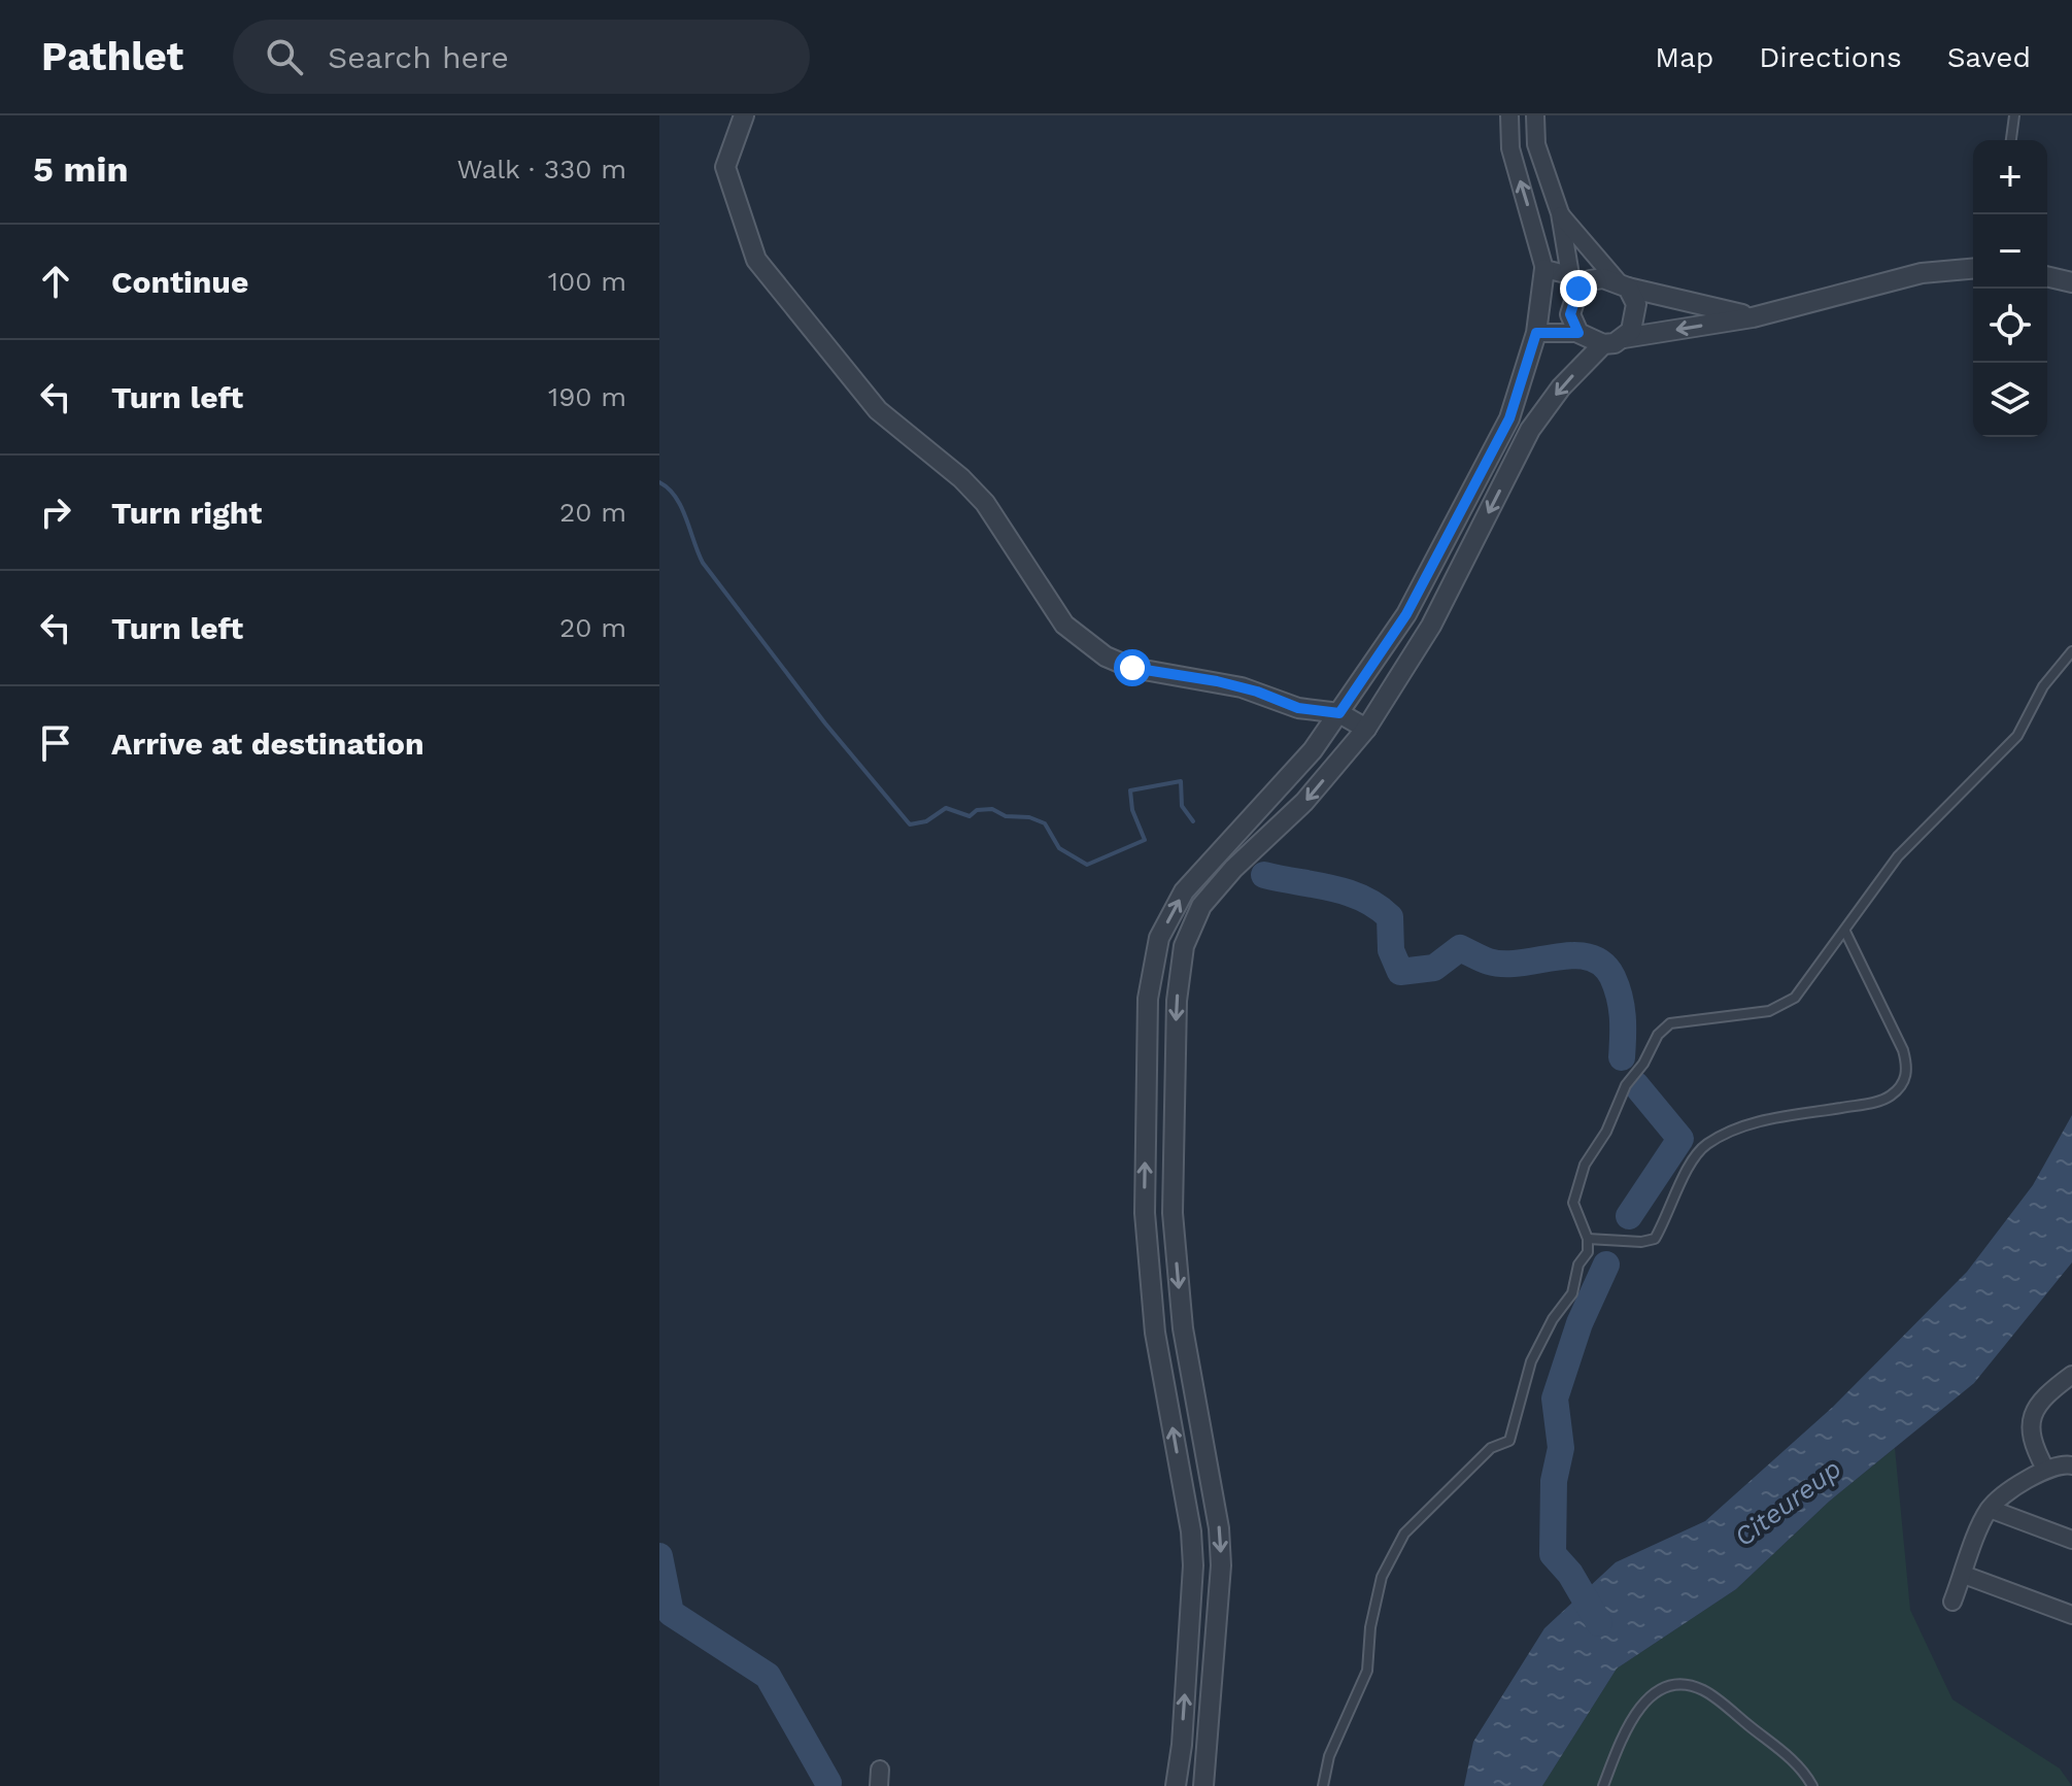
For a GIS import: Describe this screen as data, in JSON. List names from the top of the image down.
{
  "water": ["Citeureup"],
  "page": {
    "header": "Pathlet",
    "search": "Search here",
    "nav": ["Map", "Directions", "Saved"],
    "heading": ["5 min", "Walk · 330 m"],
    "map_buttons": ["+", "−"],
    "list": [
      ["Continue", "100 m"],
      ["Turn left", "190 m"],
      ["Turn right", "20 m"],
      ["Turn left", "20 m"],
      "Arrive at destination"
    ]
  }
}
